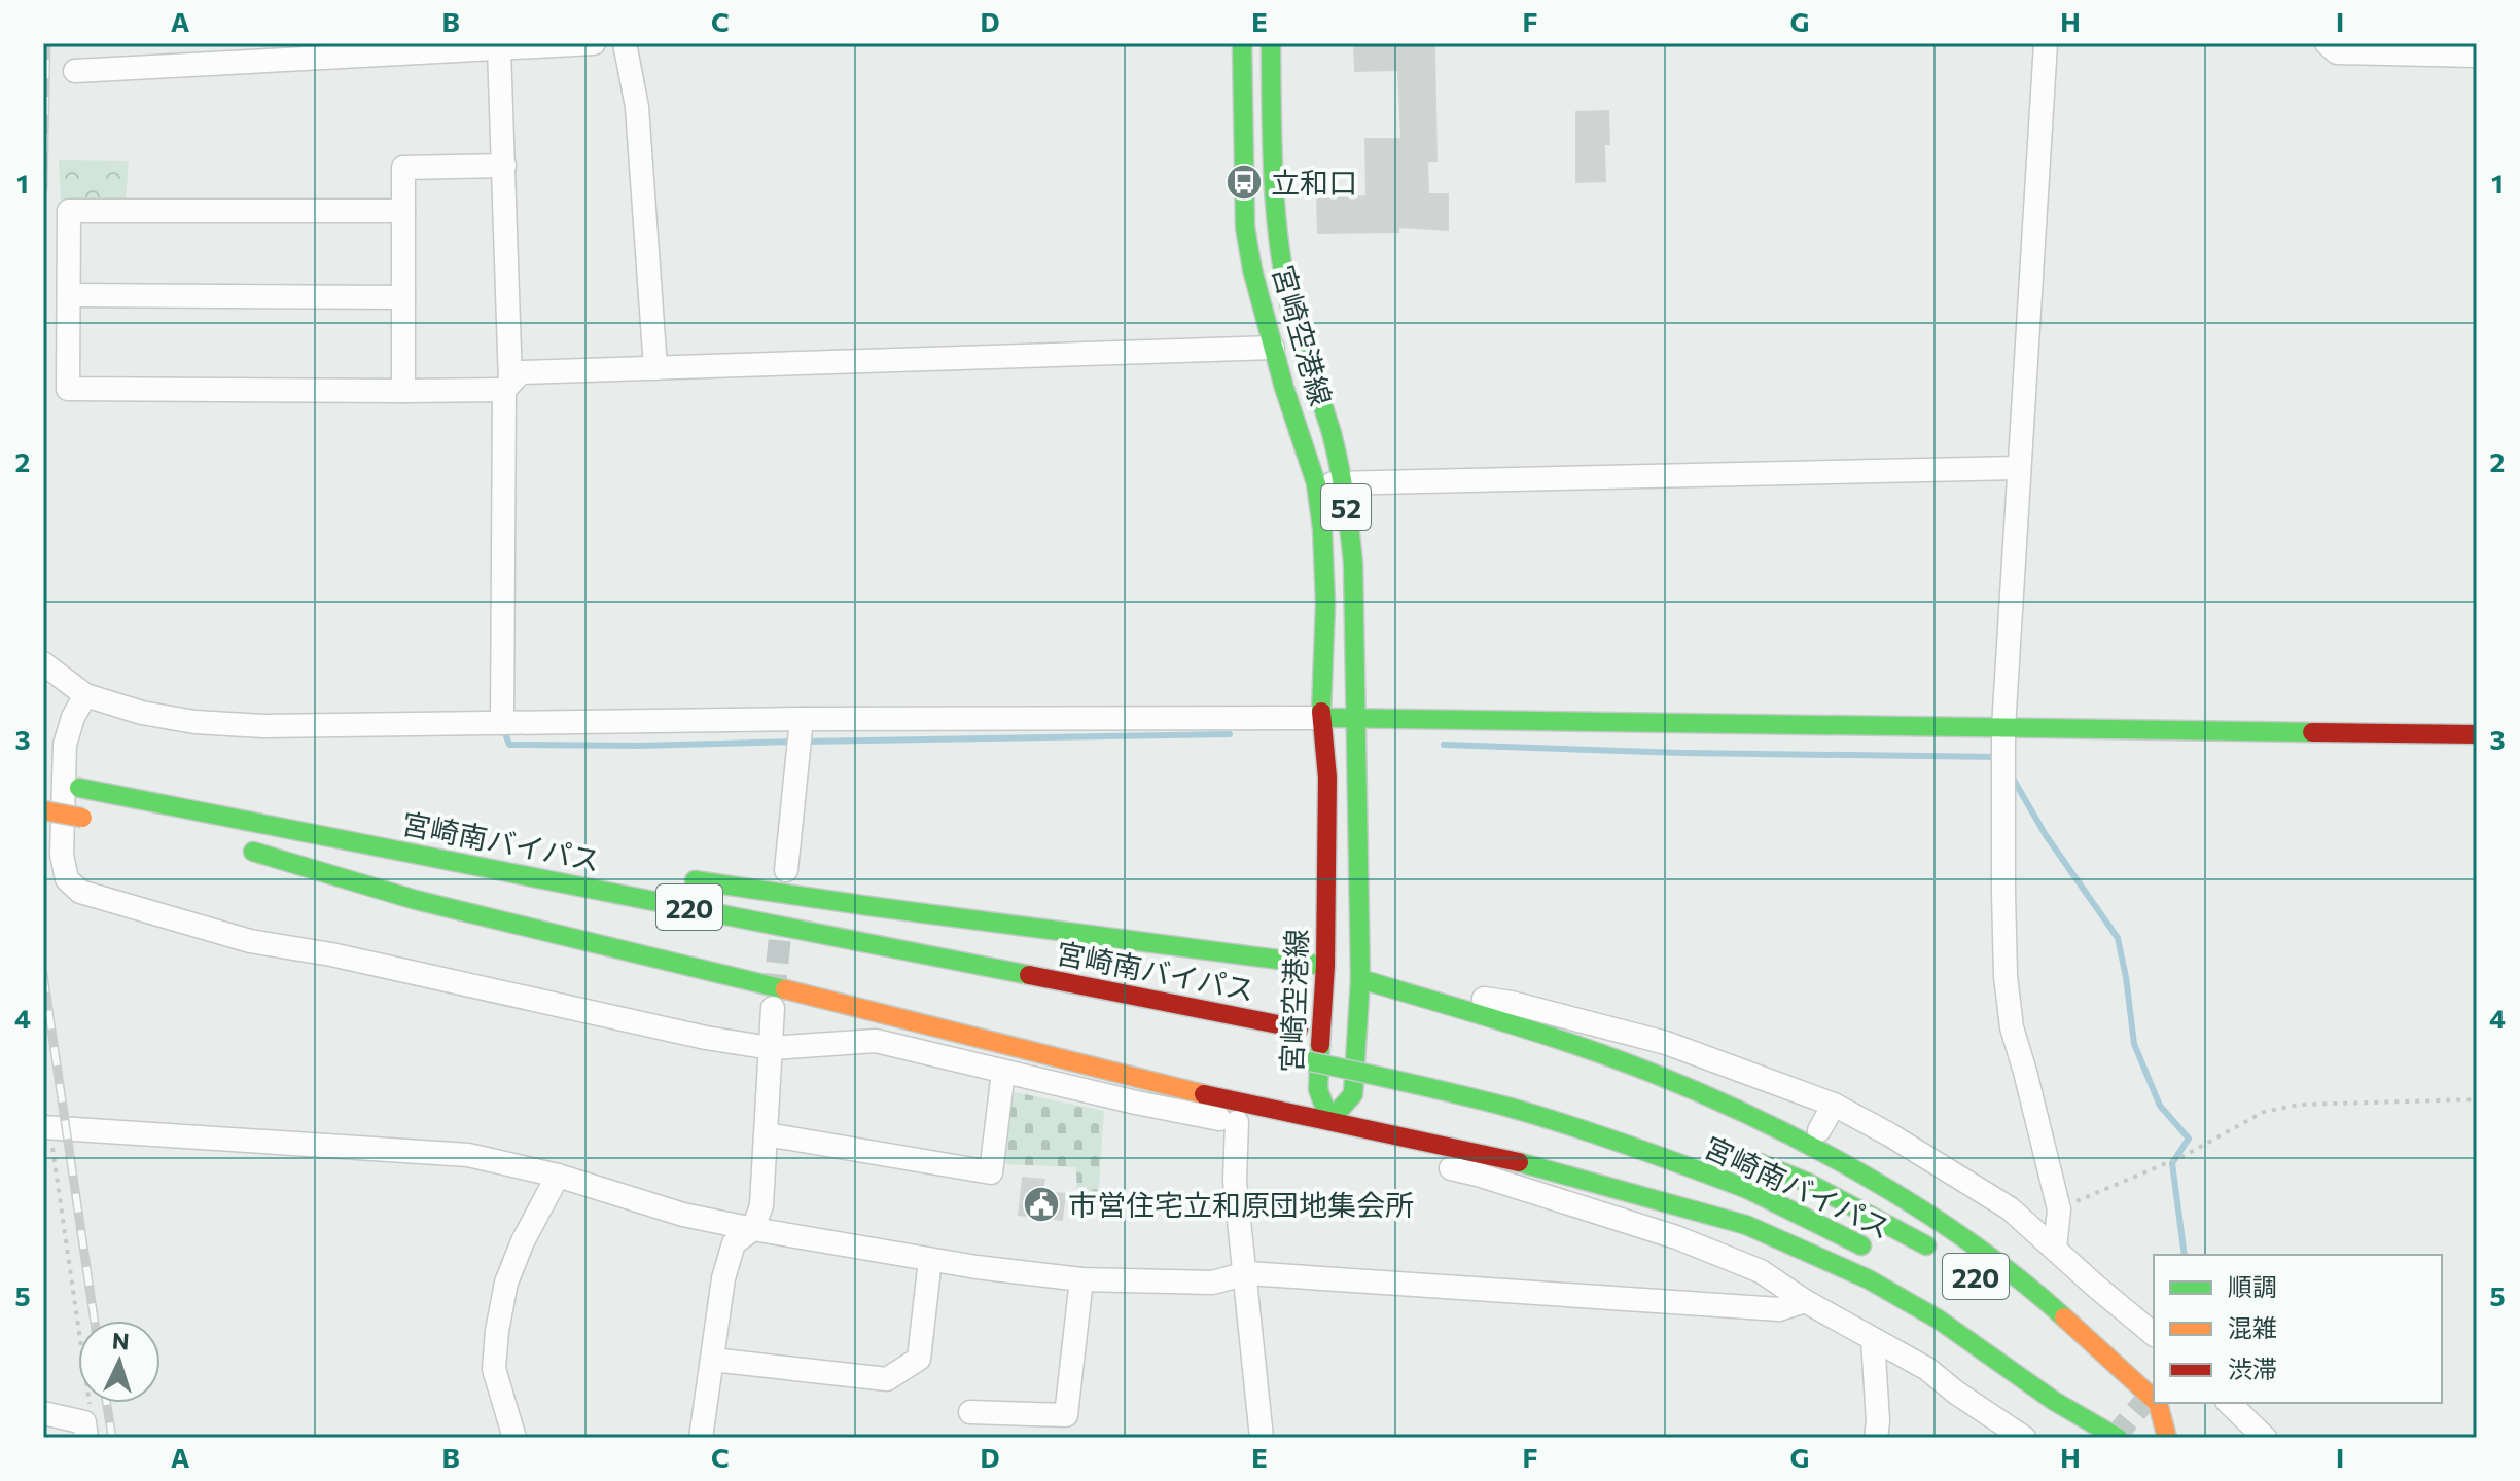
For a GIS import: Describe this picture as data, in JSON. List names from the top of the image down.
{
  "streets": {
    "main road": [
      "宮崎空港線",
      "52",
      "宮崎南バイパス",
      "220"
    ]
  },
  "crossings": [
    ["宮崎空港線", "宮崎南バイパス"],
    ["宮崎空港線", "220"],
    ["宮崎南バイパス", "220"]
  ],
  "places": {
    "bus stop": ["立和口"],
    "public building": ["市営住宅立和原団地集会所"]
  },
  "legend": ["順調", "混雑", "渋滞"],
  "north": "top",
  "grid": {
    "columns": [
      "A",
      "B",
      "C",
      "D",
      "E",
      "F",
      "G",
      "H",
      "I"
    ],
    "rows": [
      "1",
      "2",
      "3",
      "4",
      "5"
    ]
  }
}
